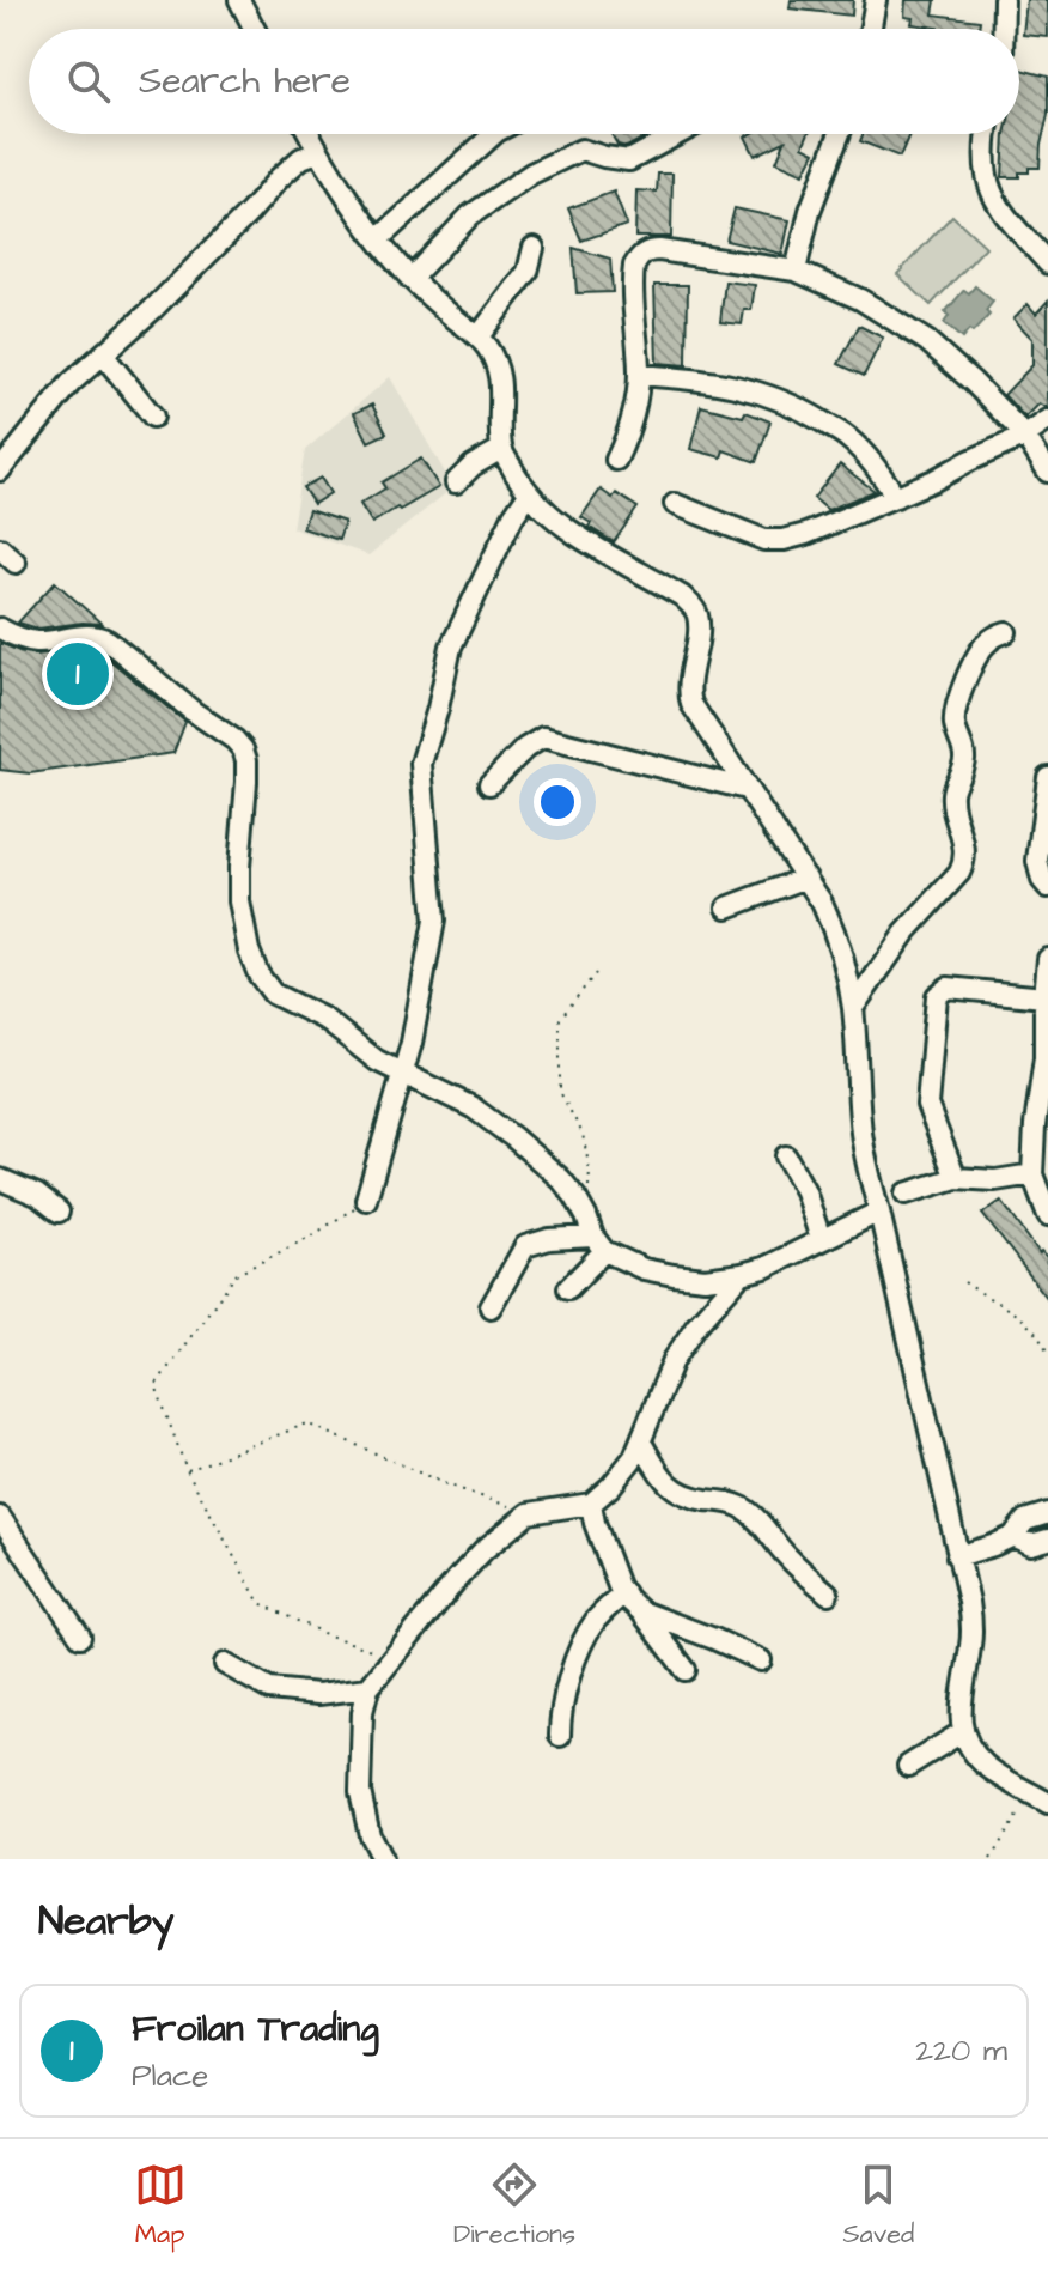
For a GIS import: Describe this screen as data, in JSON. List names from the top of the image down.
{
  "page": {
    "search": "Search here",
    "pins": "1",
    "heading": "Nearby",
    "list": [
      {
        "mark": "1",
        "name": "Froilan Trading",
        "note": "Place",
        "value": "220 m"
      }
    ],
    "nav": ["Map", "Directions", "Saved"]
  }
}
